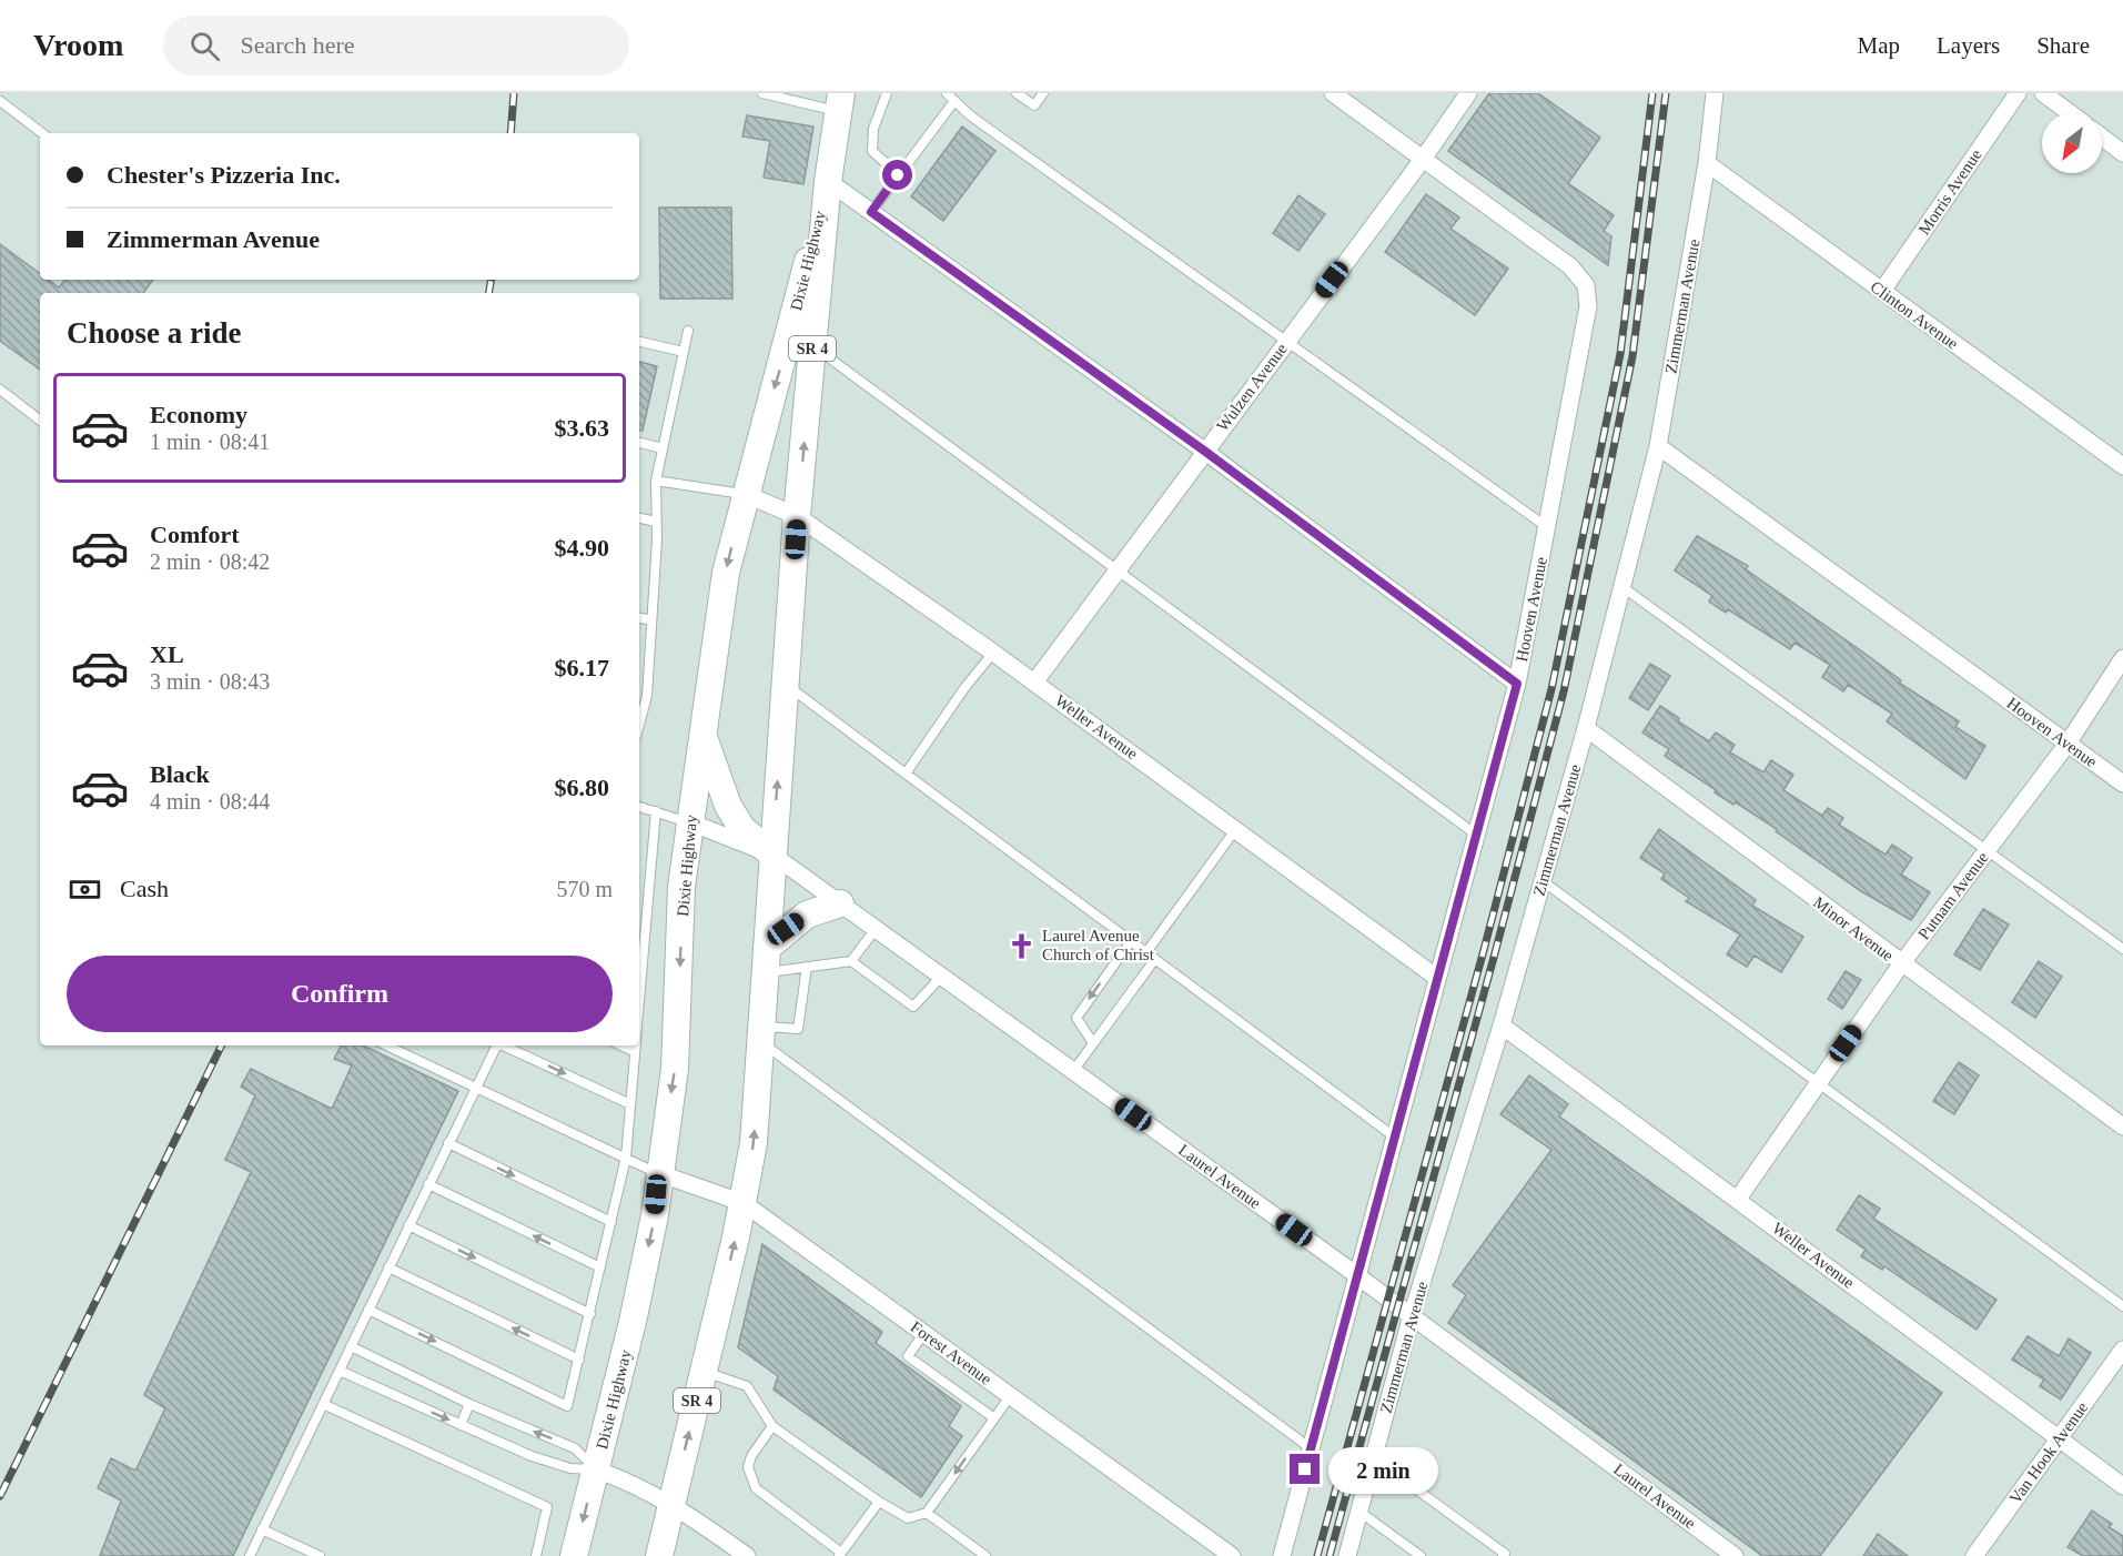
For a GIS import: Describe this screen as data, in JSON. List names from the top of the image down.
{
  "streets": {
    "main road": ["Dixie Highway", "SR 4"],
    "street": [
      "Morris Avenue",
      "Zimmerman Avenue",
      "Clinton Avenue",
      "Wulzen Avenue",
      "Hooven Avenue",
      "Weller Avenue",
      "Putnam Avenue",
      "Minor Avenue",
      "Laurel Avenue",
      "Forest Avenue",
      "Van Hook Avenue"
    ]
  },
  "crossings": [
    ["Morris Avenue", "Clinton Avenue"],
    ["Dixie Highway", "Weller Avenue"],
    ["Dixie Highway", "Laurel Avenue"],
    ["Dixie Highway", "Forest Avenue"],
    ["Zimmerman Avenue", "Clinton Avenue"],
    ["Zimmerman Avenue", "Hooven Avenue"],
    ["Zimmerman Avenue", "Weller Avenue"],
    ["Zimmerman Avenue", "Minor Avenue"],
    ["Zimmerman Avenue", "Laurel Avenue"],
    ["Wulzen Avenue", "Hooven Avenue"],
    ["Wulzen Avenue", "Weller Avenue"],
    ["Hooven Avenue", "Weller Avenue"],
    ["Hooven Avenue", "Putnam Avenue"],
    ["Hooven Avenue", "Laurel Avenue"],
    ["Weller Avenue", "Putnam Avenue"],
    ["Weller Avenue", "Van Hook Avenue"],
    ["Putnam Avenue", "Minor Avenue"]
  ],
  "places": {
    "church": ["Laurel Avenue Church of Christ"]
  },
  "north": "bottom left",
  "page": {
    "header": "Vroom",
    "search": "Search here",
    "nav": ["Map", "Layers", "Share"],
    "banner": ["Chester's Pizzeria Inc.", "Zimmerman Avenue"],
    "heading": "Choose a ride",
    "list": [
      {
        "name": "Economy",
        "note": "1 min · 08:41",
        "value": "$3.63"
      },
      {
        "name": "Comfort",
        "note": "2 min · 08:42",
        "value": "$4.90"
      },
      {
        "name": "XL",
        "note": "3 min · 08:43",
        "value": "$6.17"
      },
      {
        "name": "Black",
        "note": "4 min · 08:44",
        "value": "$6.80"
      }
    ],
    "pay": ["Cash", "570 m"],
    "buttons": "Confirm",
    "bubble": "2 min"
  }
}
